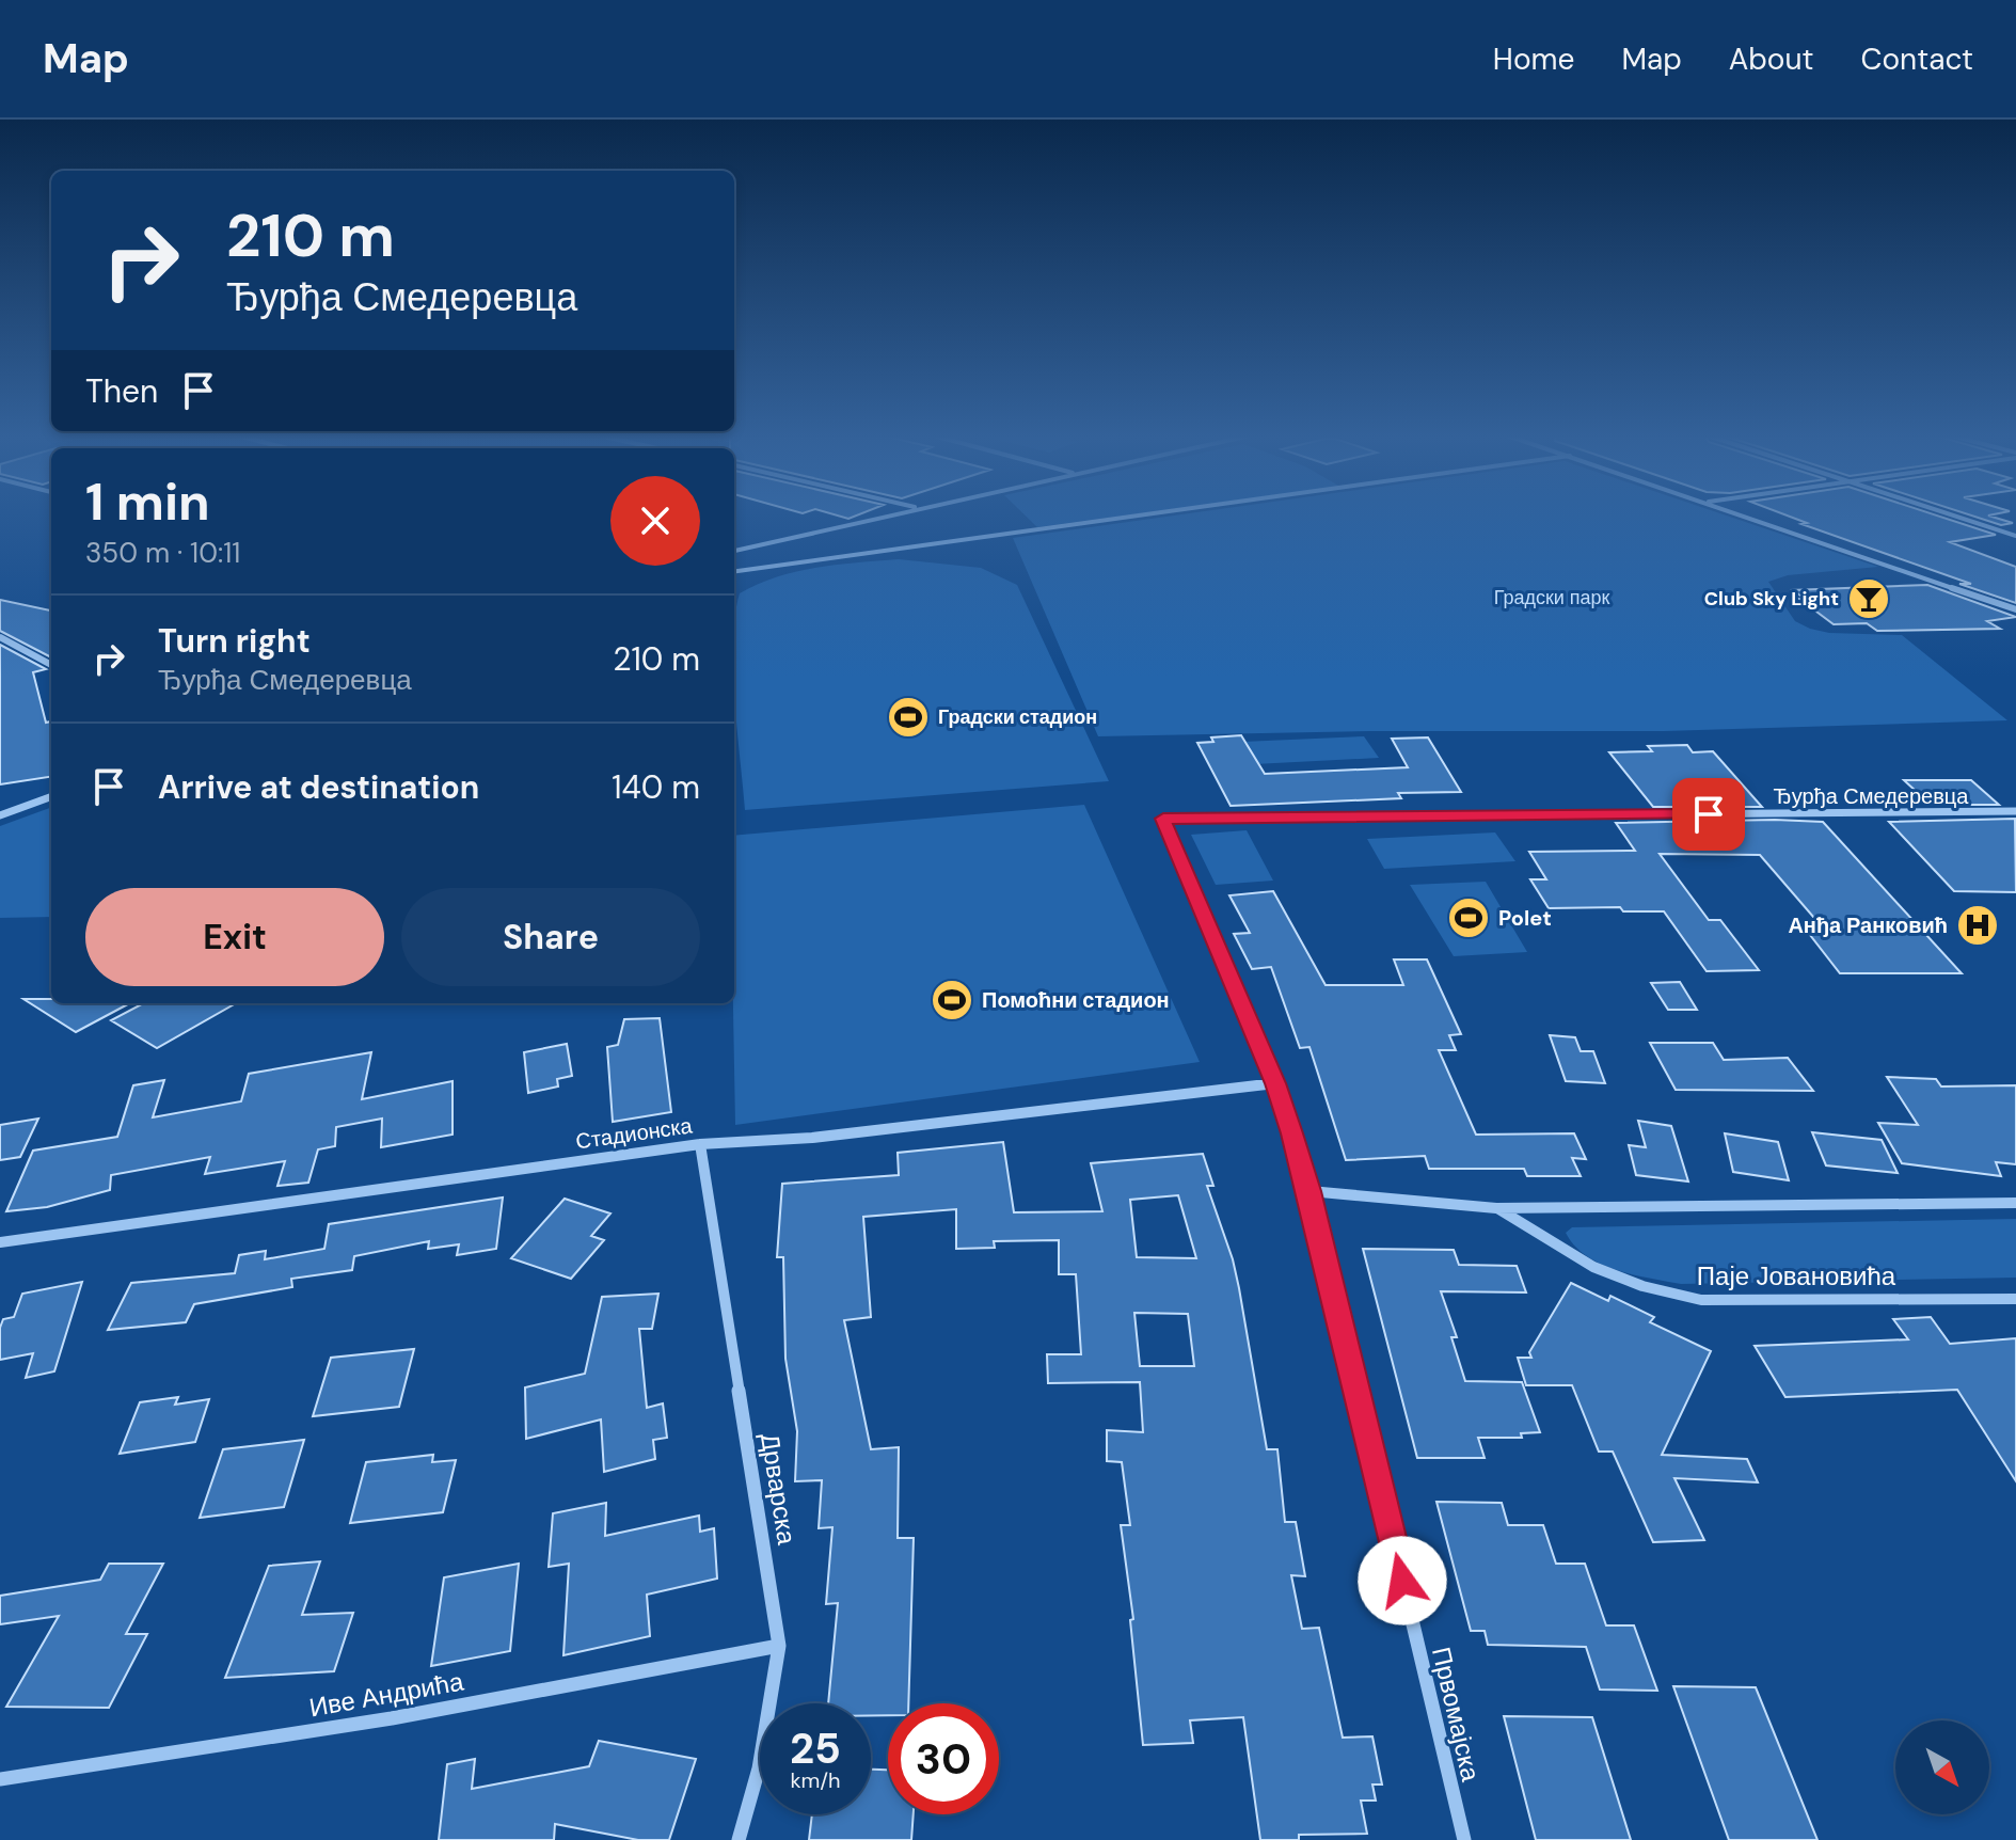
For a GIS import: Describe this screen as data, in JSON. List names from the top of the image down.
{
  "streets": {
    "street": [
      "Ђурђа Смедеревца",
      "Стадионска",
      "Паје Јовановића",
      "Дрварска",
      "Иве Андрића",
      "Првомајска"
    ]
  },
  "crossings": [
    ["Ђурђа Смедеревца", "Првомајска"],
    ["Стадионска", "Дрварска"],
    ["Стадионска", "Првомајска"],
    ["Паје Јовановића", "Првомајска"],
    ["Дрварска", "Иве Андрића"]
  ],
  "parks": ["Градски парк"],
  "places": {
    "bar": ["Club Sky Light"],
    "sports": ["Градски стадион", "Polet", "Помоћни стадион"],
    "hospital": ["Анђа Ранковић"]
  },
  "north": "bottom right",
  "page": {
    "header": "Map",
    "nav": [
      "Home",
      "Map",
      "About",
      "Contact"
    ],
    "turn": ["210 m", "Ђурђа Смедеревца"],
    "then": "Then",
    "heading": ["1 min", "350 m · 10:11"],
    "list": [
      {
        "name": "Turn right",
        "note": "Ђурђа Смедеревца",
        "value": "210 m"
      },
      {
        "name": "Arrive at destination",
        "value": "140 m"
      }
    ],
    "buttons": ["Exit", "Share"],
    "speed": "25 km/h",
    "limit": "30"
  }
}
